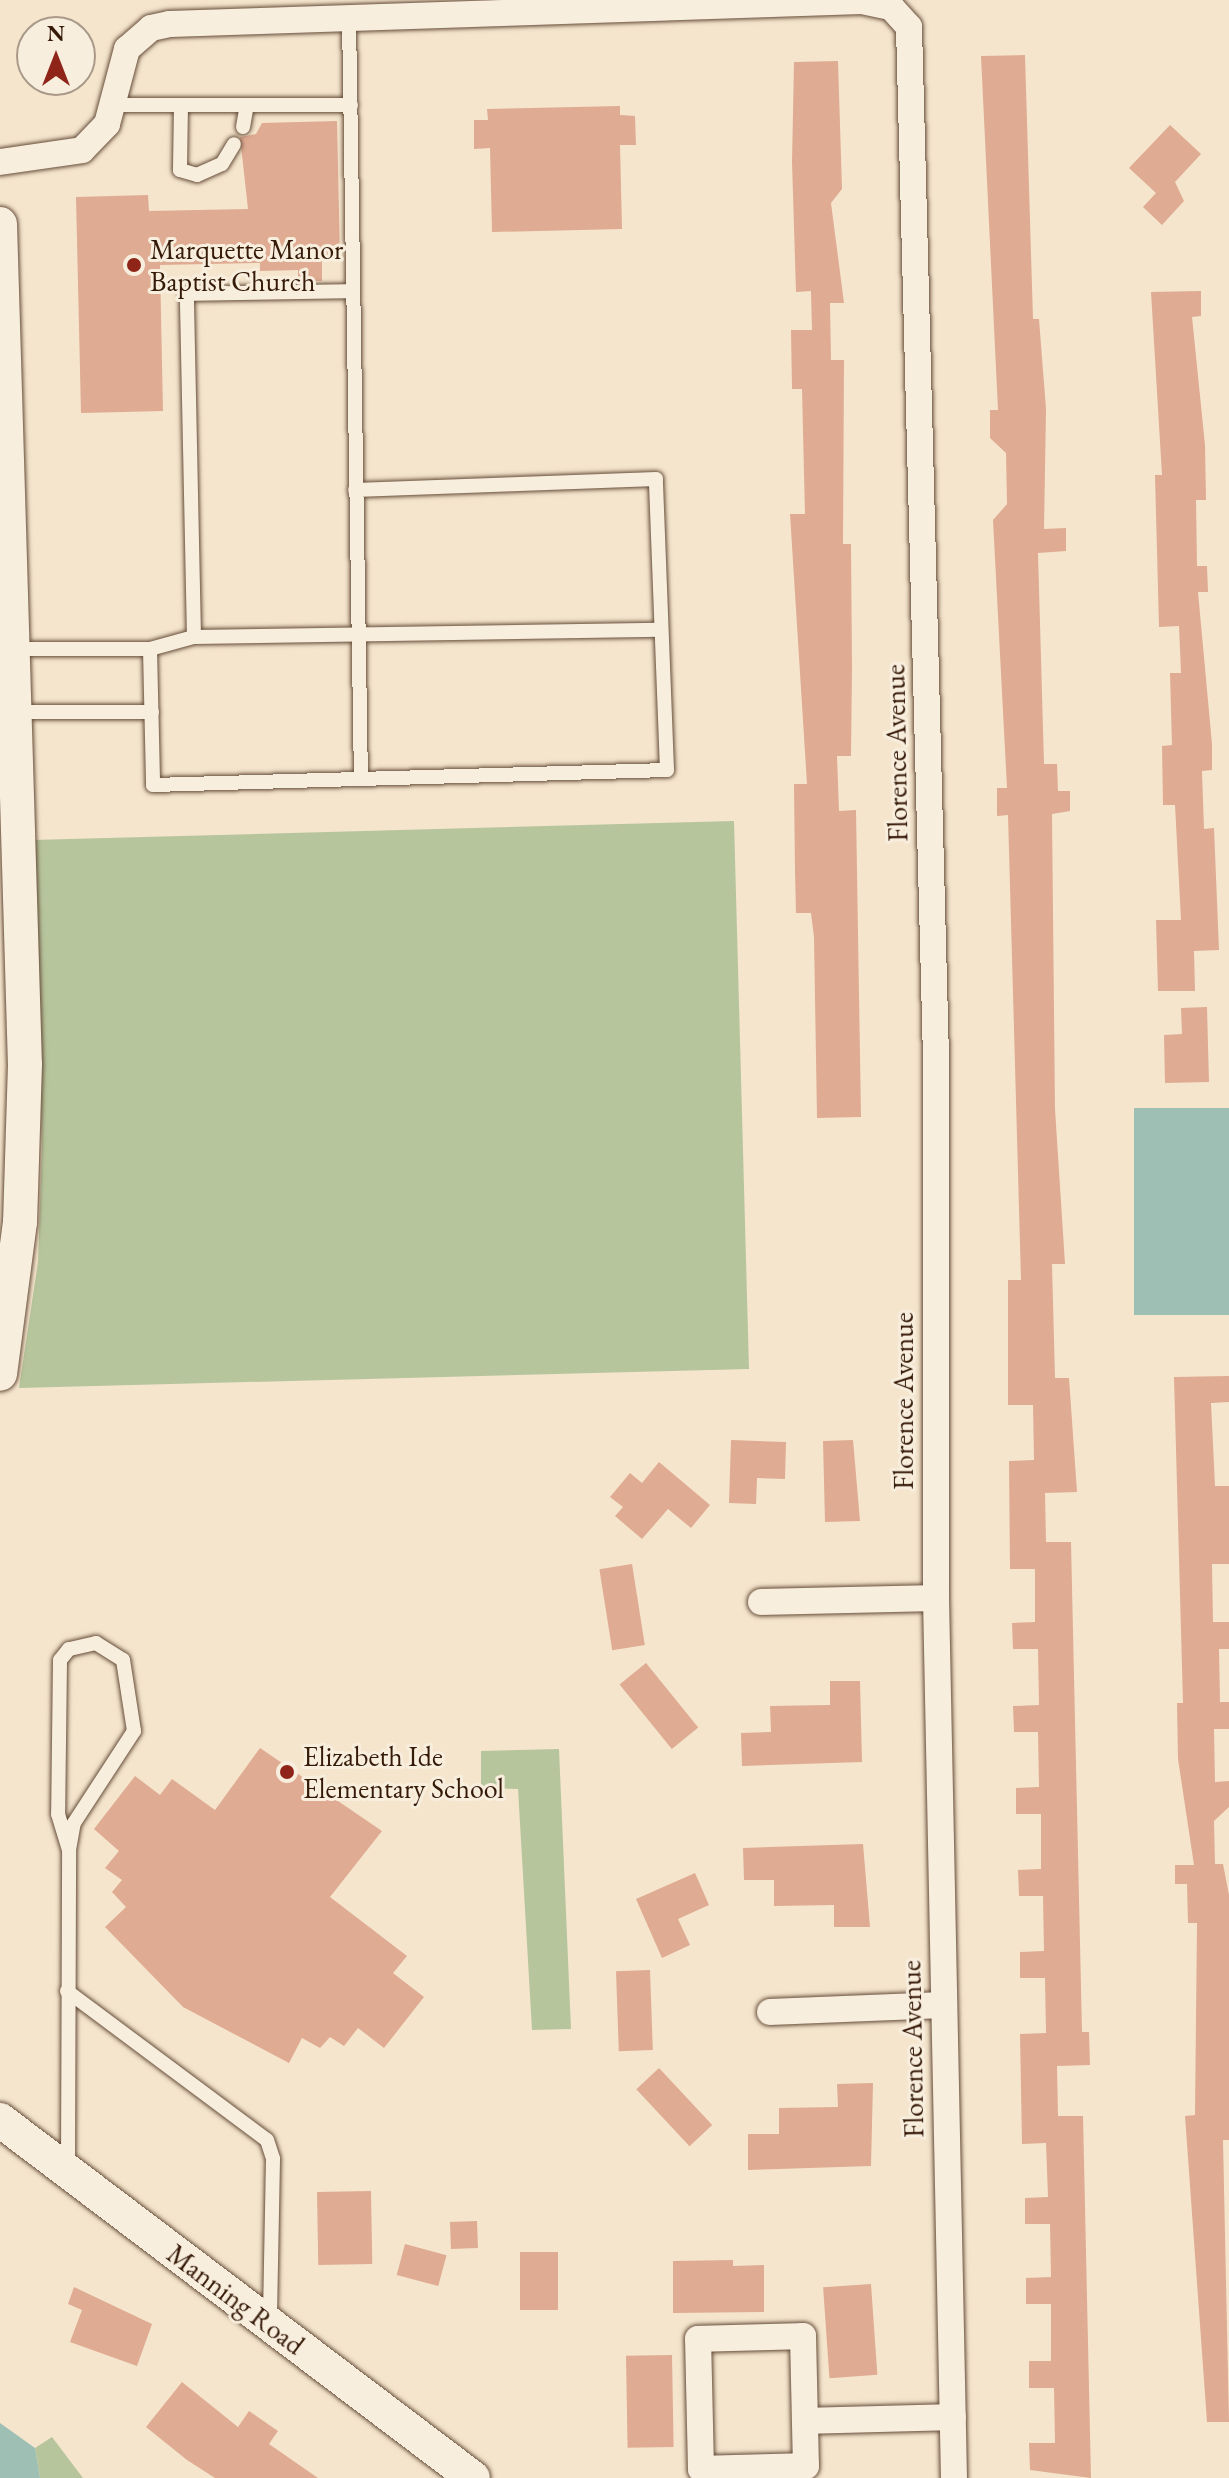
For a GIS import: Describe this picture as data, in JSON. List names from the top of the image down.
{
  "streets": {
    "street": ["Florence Avenue", "Manning Road"]
  },
  "places": ["Marquette Manor Baptist Church", "Elizabeth Ide Elementary School"],
  "north": "top"
}
